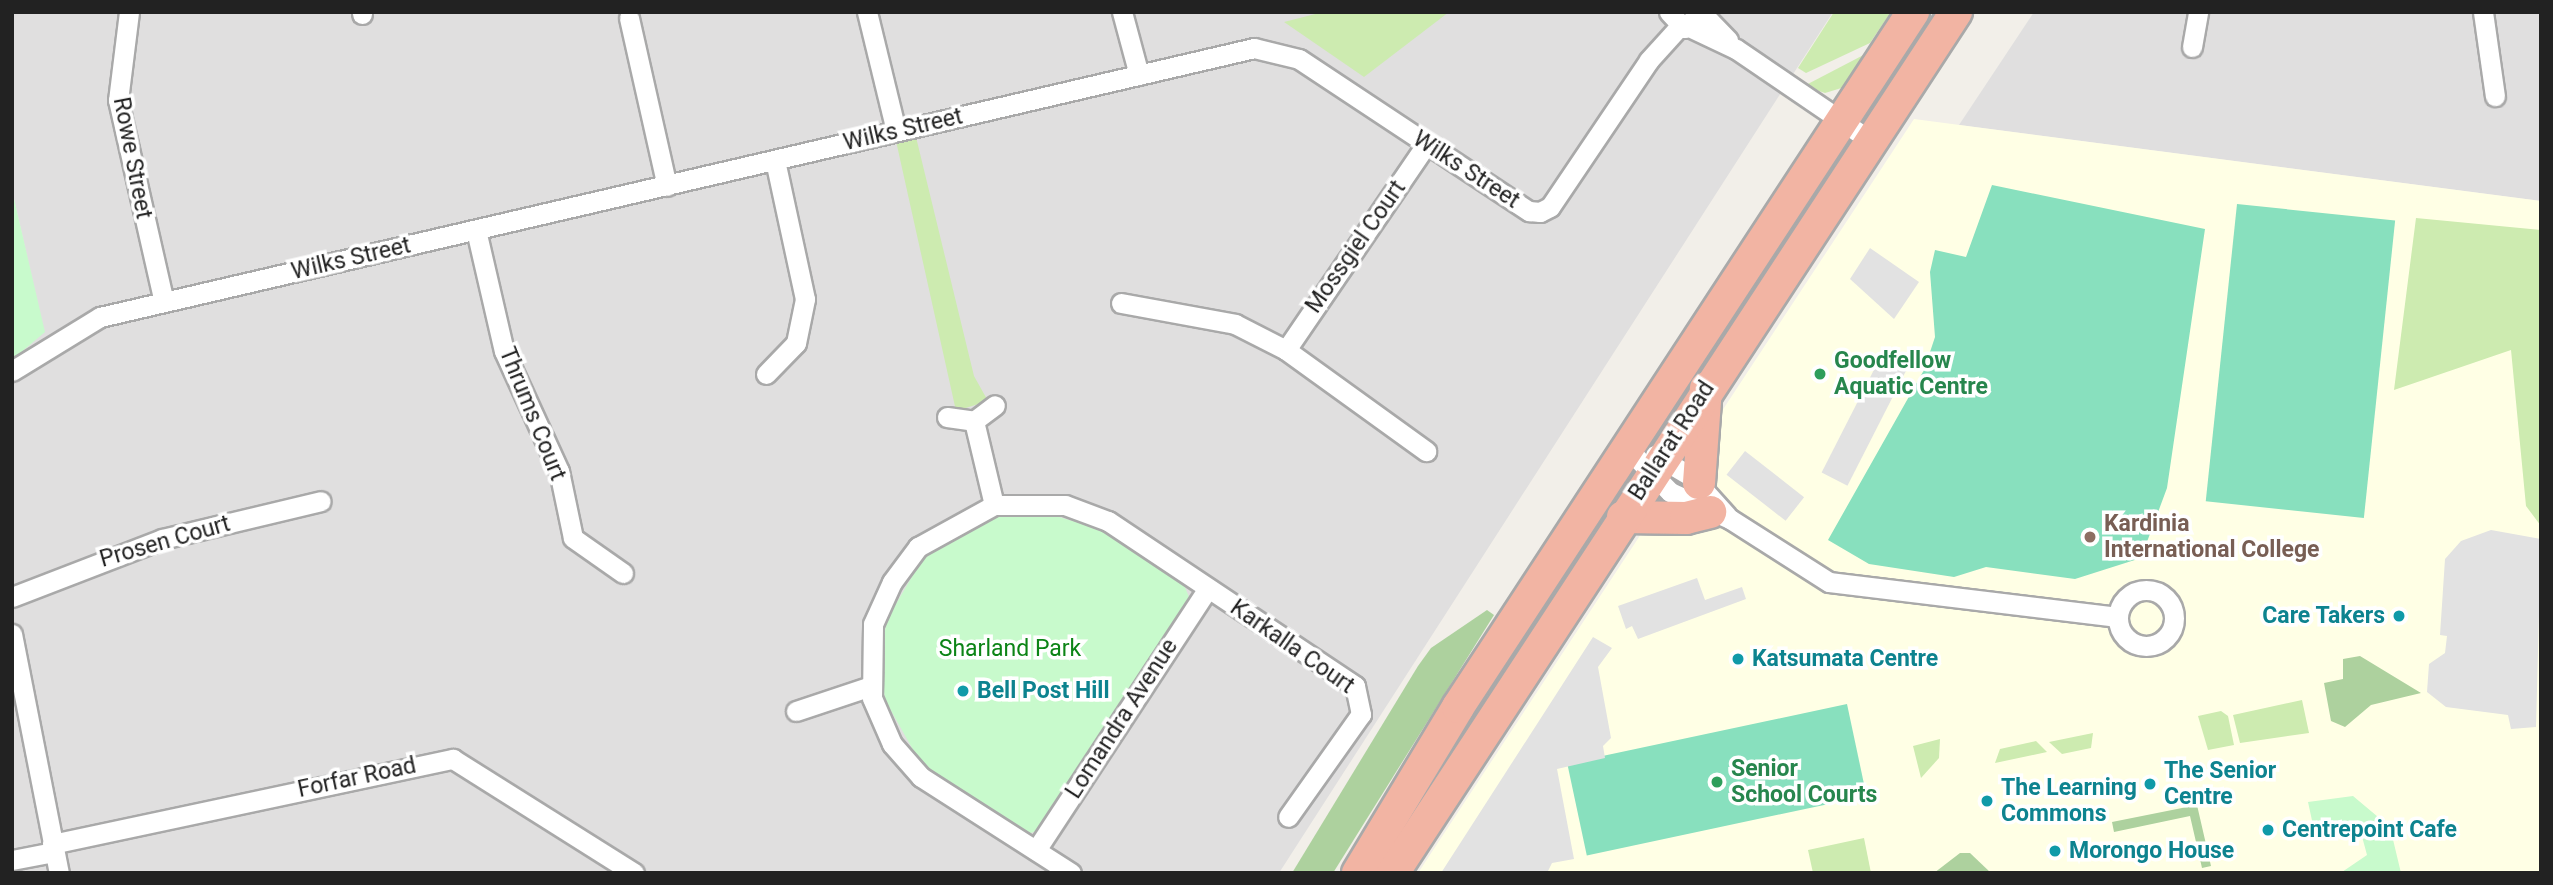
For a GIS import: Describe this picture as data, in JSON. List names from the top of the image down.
{
  "streets": {
    "highway": ["Ballarat Road"],
    "street": [
      "Wilks Street",
      "Rowe Street",
      "Mossgiel Court",
      "Thrums Court",
      "Prosen Court",
      "Karkalla Court",
      "Lomandra Avenue",
      "Forfar Road"
    ]
  },
  "crossings": [
    ["Wilks Street", "Rowe Street"],
    ["Wilks Street", "Mossgiel Court"],
    ["Wilks Street", "Thrums Court"],
    ["Karkalla Court", "Lomandra Avenue"]
  ],
  "parks": ["Sharland Park"],
  "places": [
    "Goodfellow Aquatic Centre",
    "Kardinia International College",
    "Care Takers",
    "Katsumata Centre",
    "Bell Post Hill",
    "Senior School Courts",
    "The Senior Centre",
    "The Learning Commons",
    "Centrepoint Cafe",
    "Morongo House"
  ]
}
